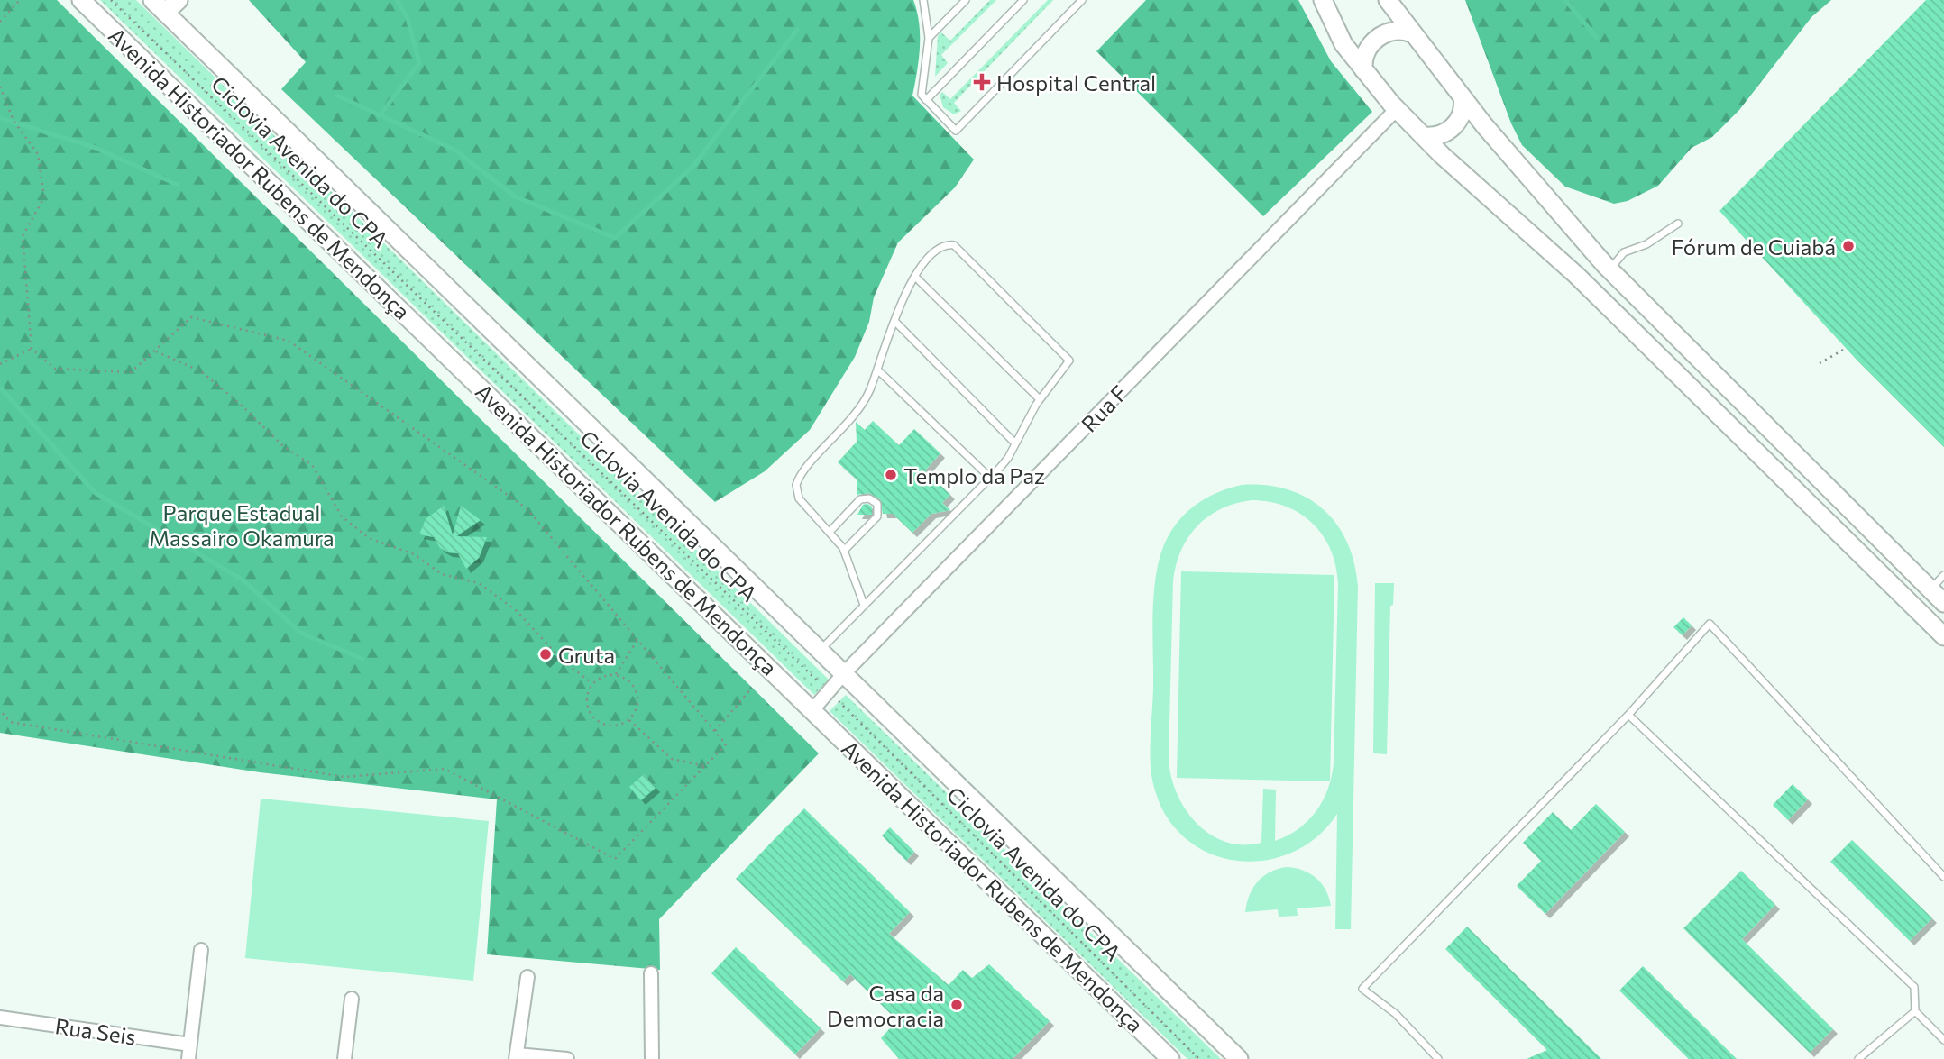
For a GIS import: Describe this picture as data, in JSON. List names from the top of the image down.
{
  "streets": {
    "main road": ["Avenida Historiador Rubens de Mendonça"],
    "street": ["Rua F", "Rua Seis"],
    "path": ["Ciclovia Avenida do CPA"]
  },
  "crossings": [
    ["Ciclovia Avenida do CPA", "Rua F"],
    ["Avenida Historiador Rubens de Mendonça", "Rua F"]
  ],
  "parks": ["Parque Estadual Massairo Okamura"],
  "places": {
    "health": ["Hospital Central"],
    "other": [
      "Fórum de Cuiabá",
      "Templo da Paz",
      "Gruta",
      "Casa da Democracia"
    ]
  }
}
